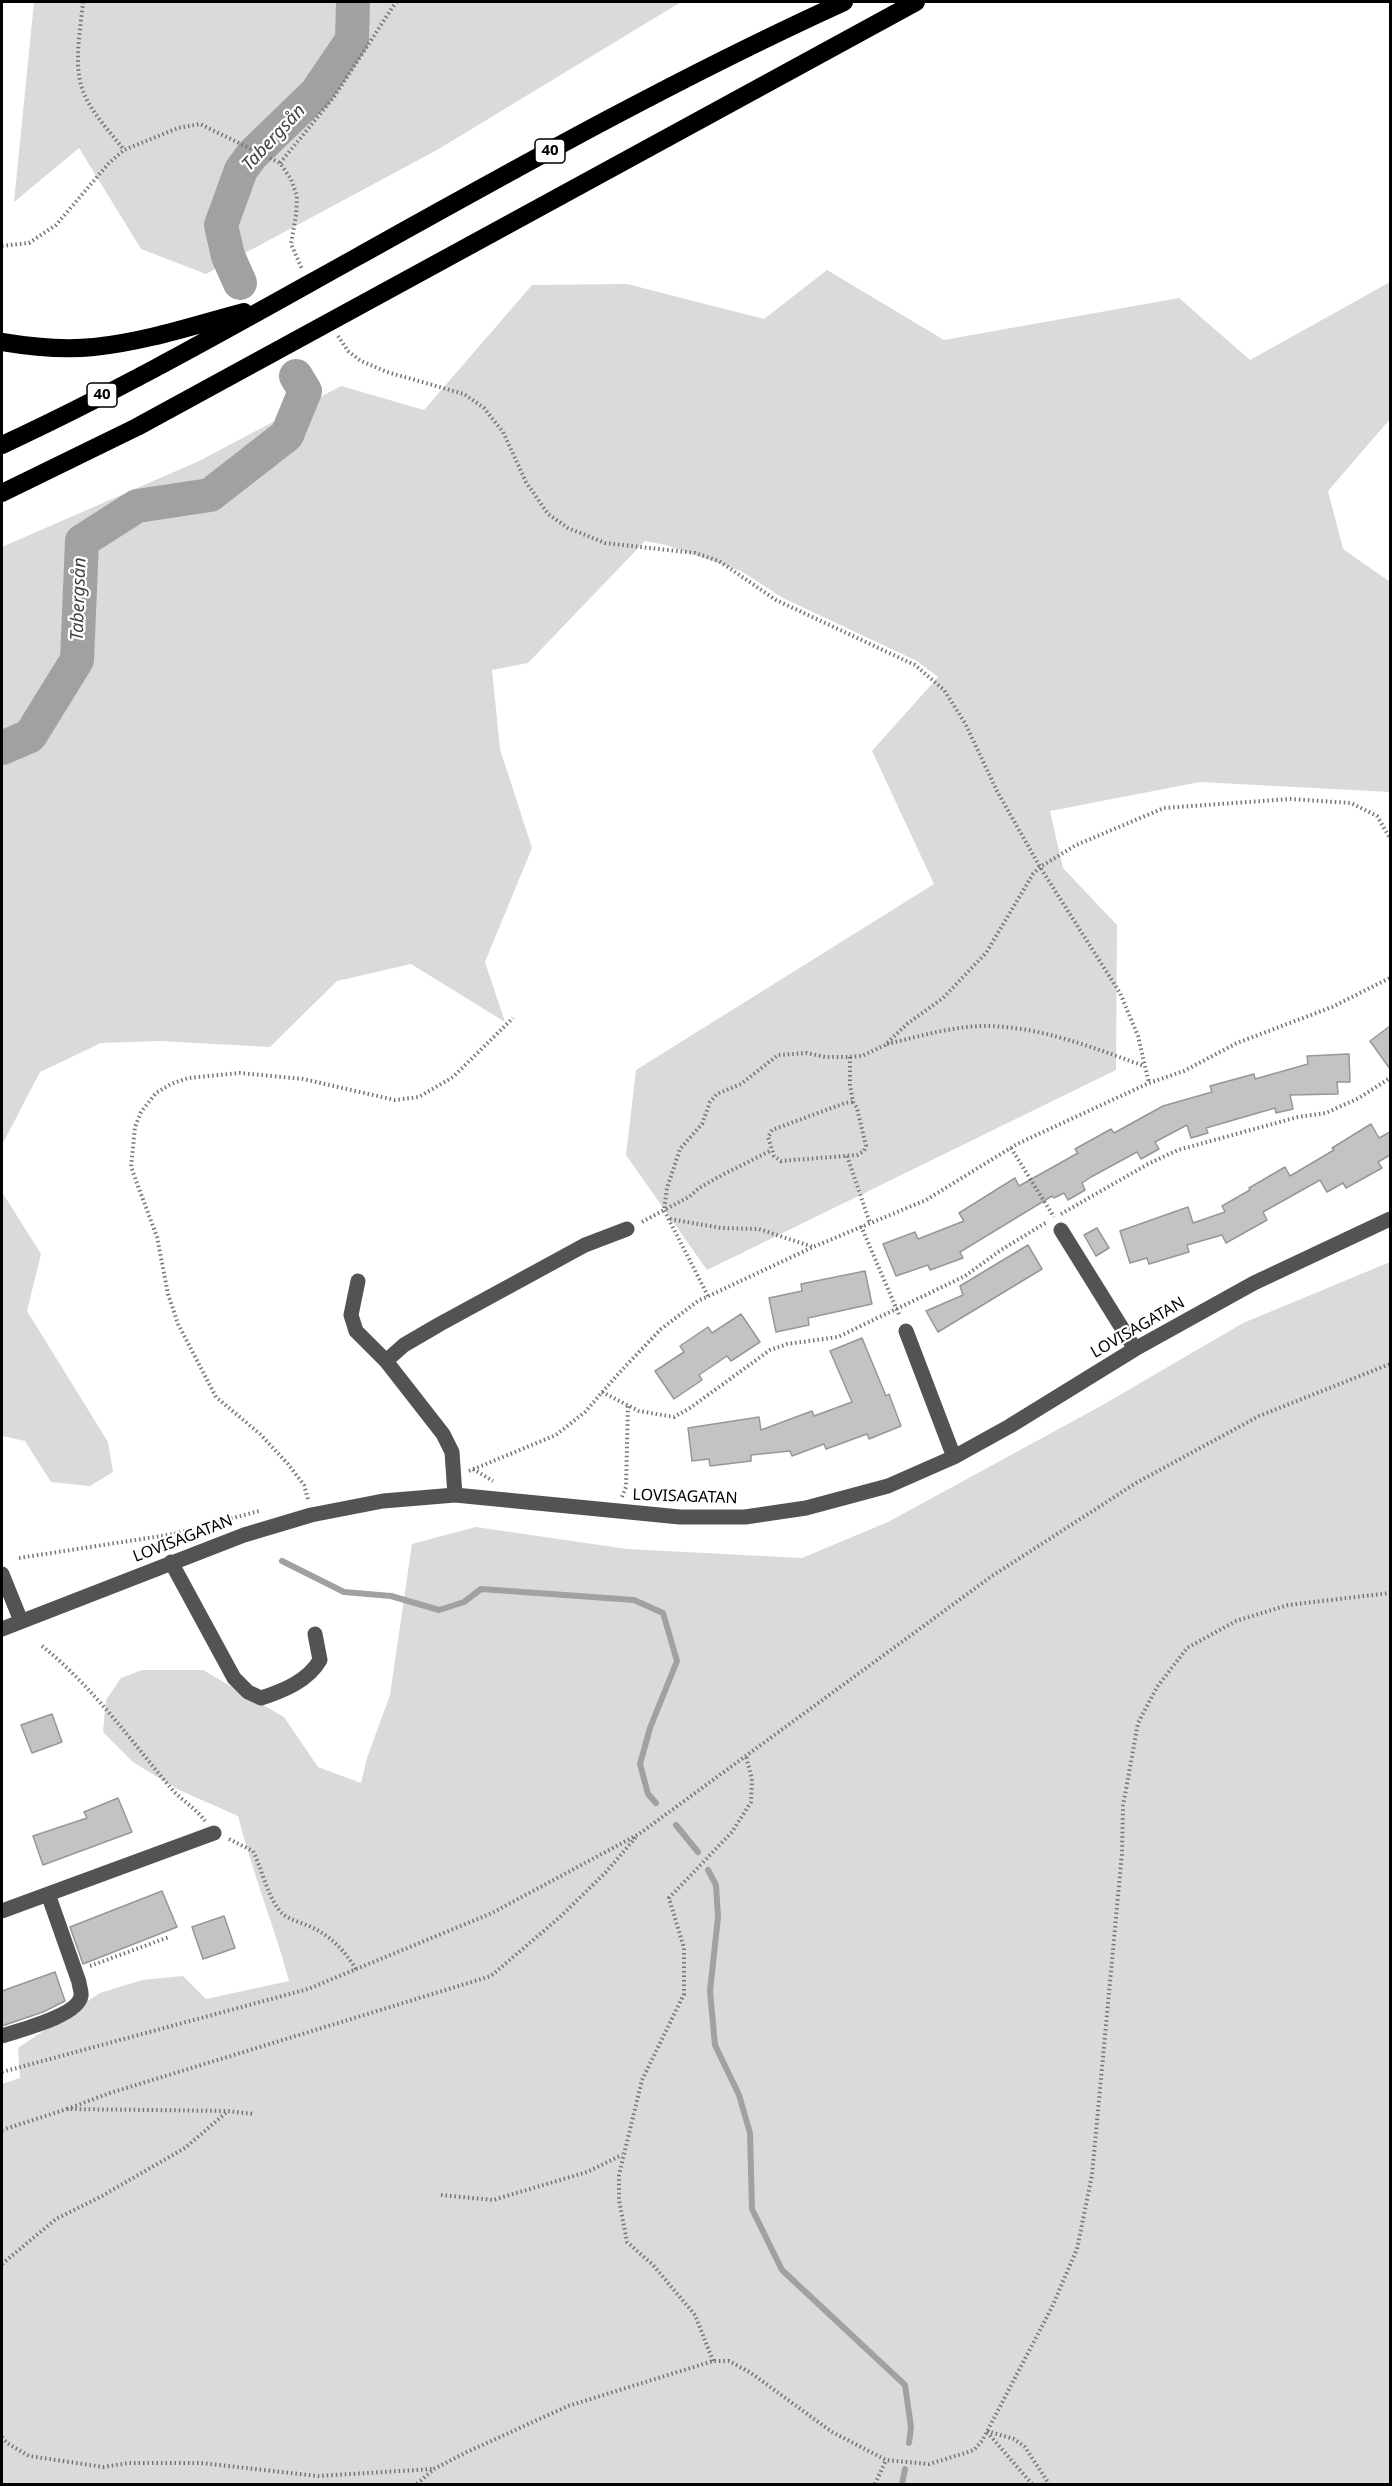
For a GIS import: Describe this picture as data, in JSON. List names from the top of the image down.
{
  "streets": {
    "highway": ["40"],
    "street": ["LOVISAGATAN"]
  },
  "water": ["Tabergsån"]
}
